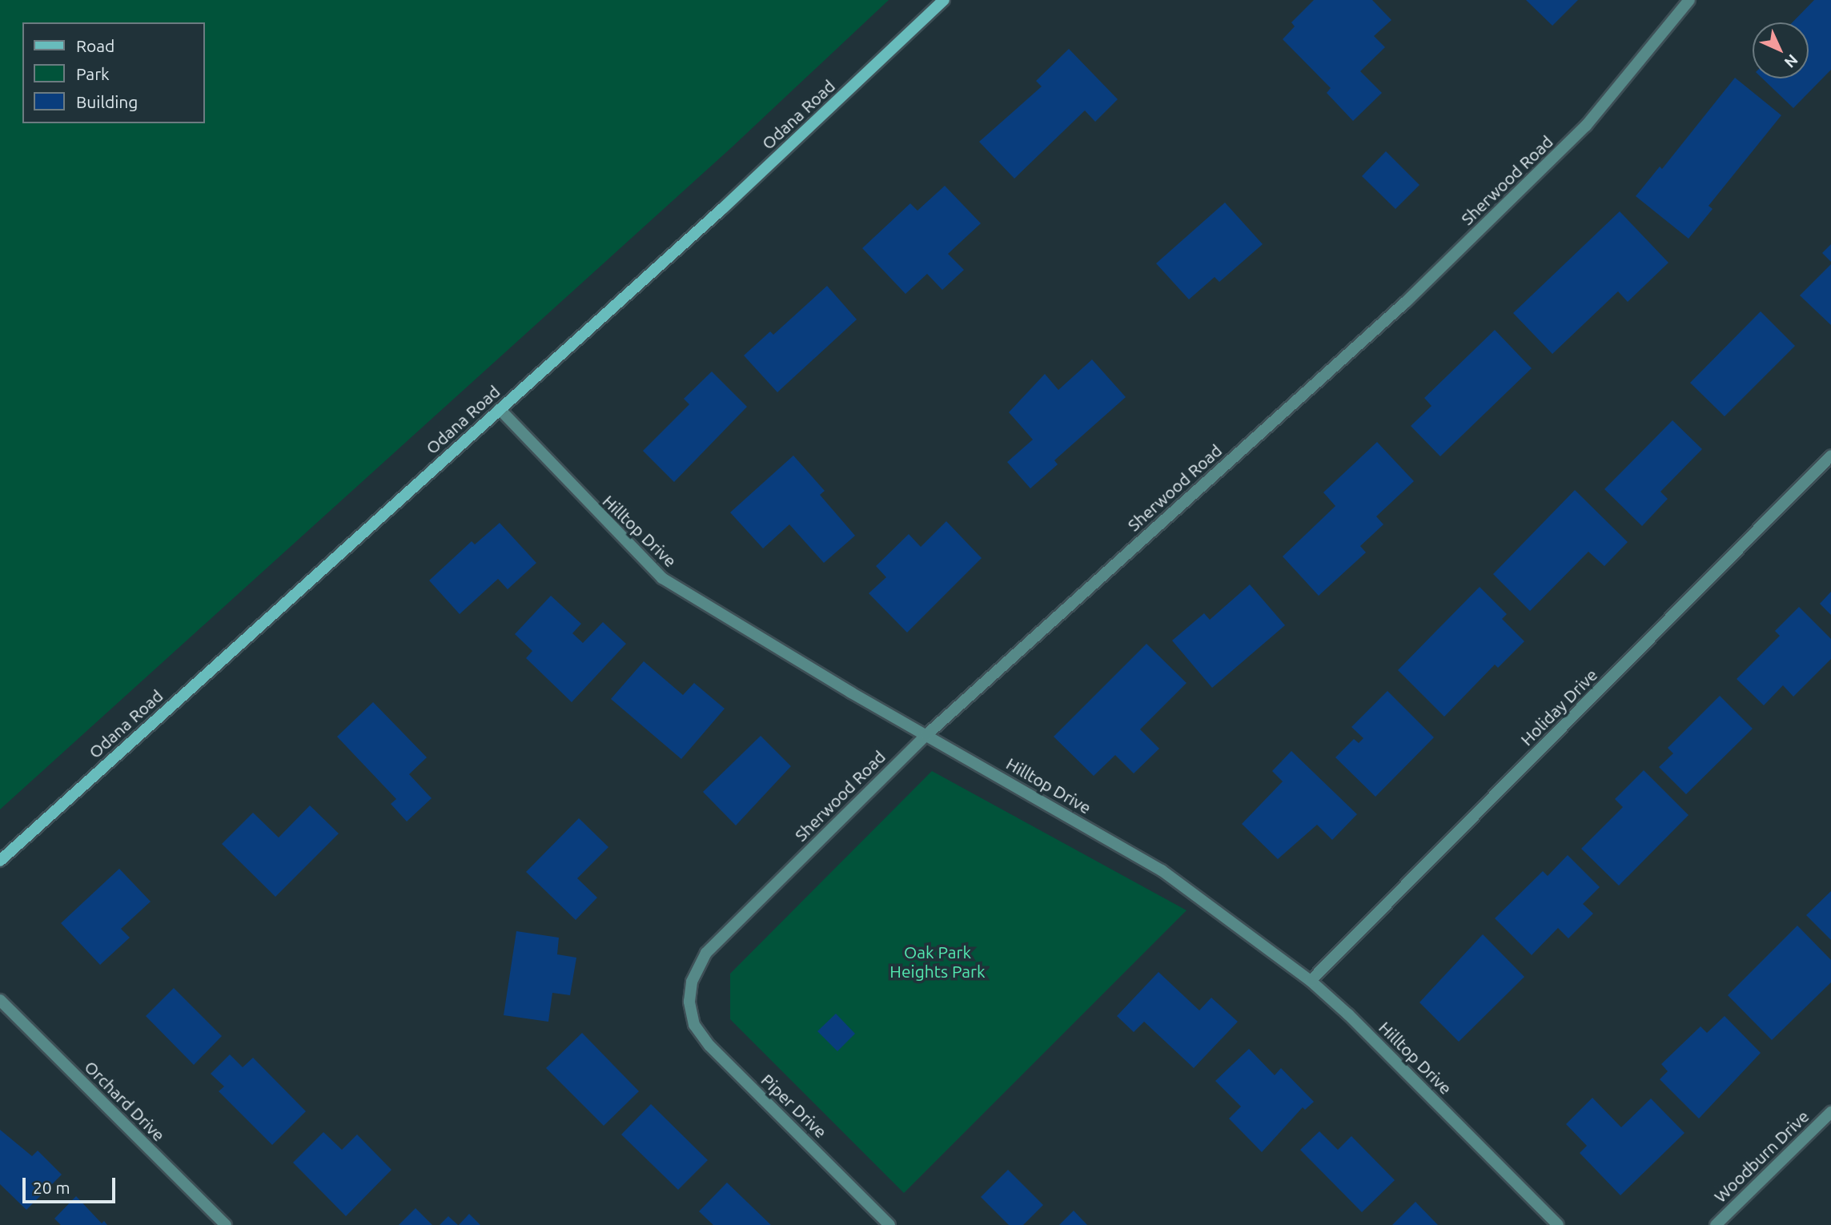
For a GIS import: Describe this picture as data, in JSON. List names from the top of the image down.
{
  "streets": {
    "street": [
      "Odana Road",
      "Sherwood Road",
      "Hilltop Drive",
      "Holiday Drive",
      "Orchard Drive",
      "Piper Drive",
      "Woodburn Drive"
    ]
  },
  "crossings": [
    ["Odana Road", "Hilltop Drive"],
    ["Sherwood Road", "Hilltop Drive"],
    ["Sherwood Road", "Piper Drive"],
    ["Hilltop Drive", "Holiday Drive"]
  ],
  "parks": ["Oak Park Heights Park"],
  "legend": ["Road", "Park", "Building"],
  "scale_bar": "20 m",
  "north": "bottom right"
}
